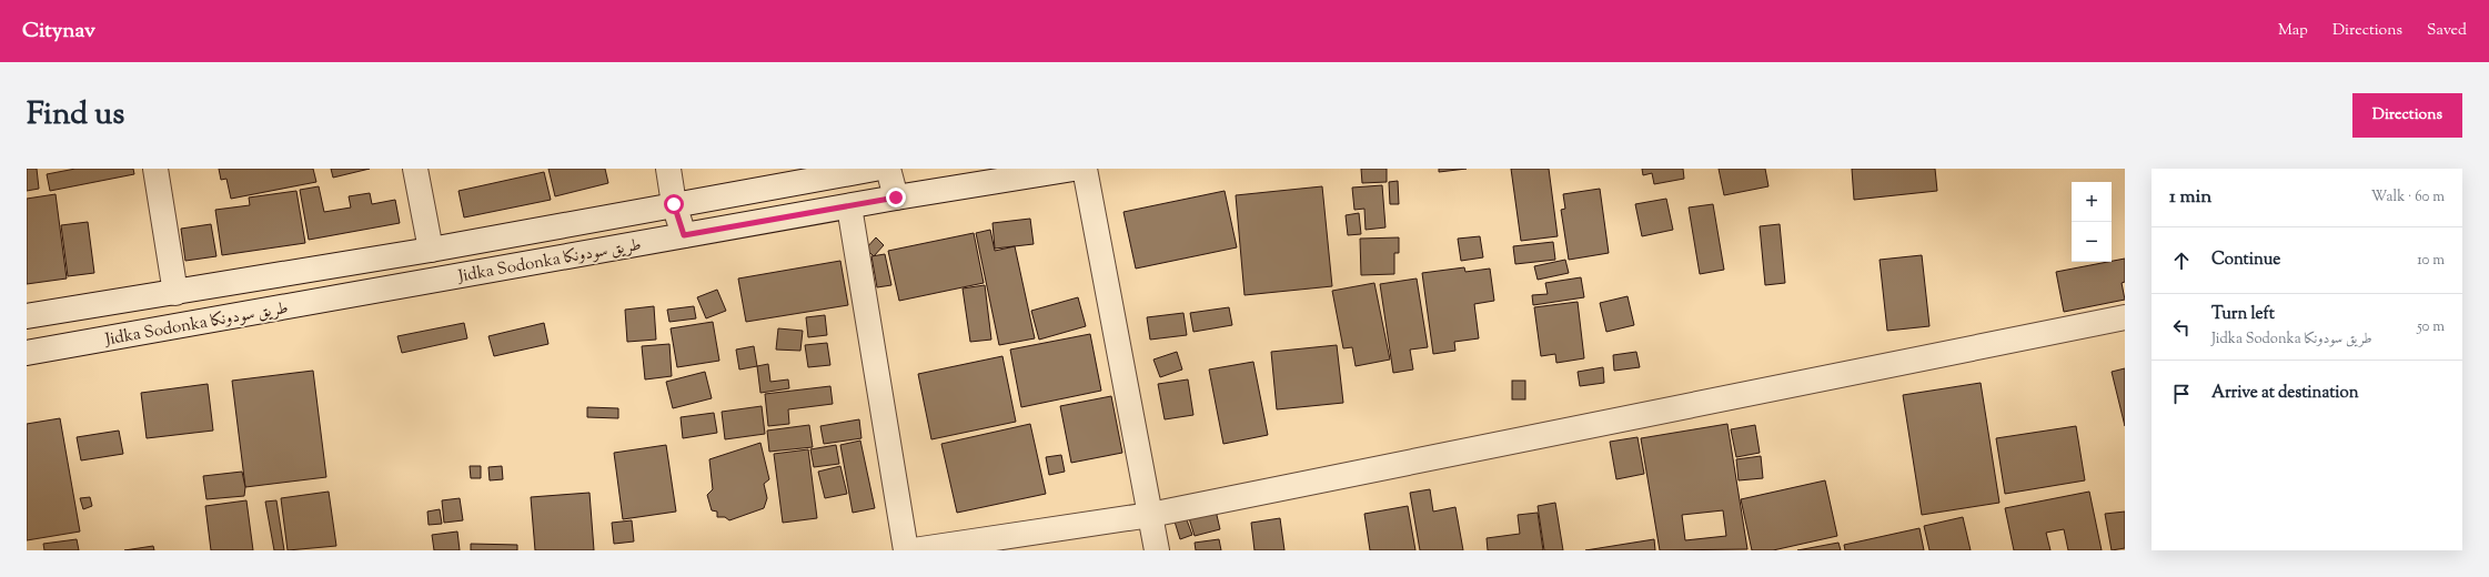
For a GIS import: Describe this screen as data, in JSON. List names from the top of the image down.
{
  "streets": {
    "street": ["Jidka Sodonka طريق سودونكا"]
  },
  "page": {
    "header": "Citynav",
    "nav": ["Map", "Directions", "Saved"],
    "title": "Find us",
    "buttons": "Directions",
    "heading": ["1 min", "Walk · 60 m"],
    "map_buttons": ["+", "−"],
    "list": [
      ["Continue", "10 m"],
      ["Turn left", "Jidka Sodonka طريق سودونكا", "50 m"],
      "Arrive at destination"
    ]
  }
}
